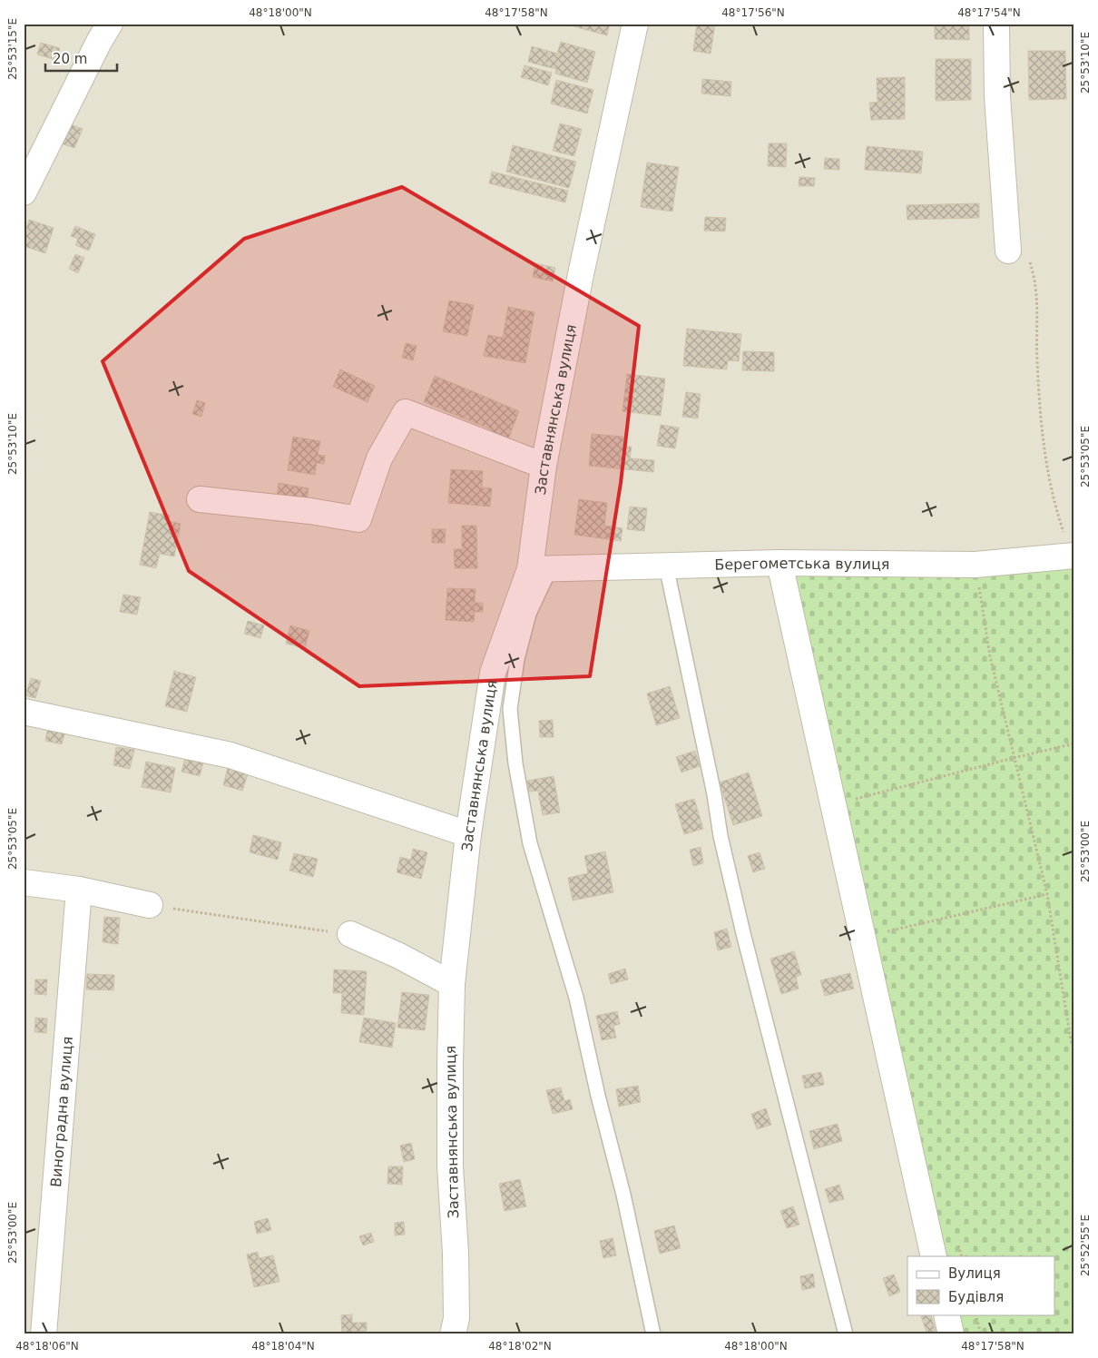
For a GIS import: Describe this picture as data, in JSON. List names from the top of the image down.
{
  "streets": {
    "street": ["Заставнянська вулиця", "Берегометська вулиця", "Виноградна вулиця"]
  },
  "crossings": [
    ["Заставнянська вулиця", "Берегометська вулиця"]
  ],
  "legend": ["Вулиця", "Будівля"],
  "scale_bar": "20 m",
  "coordinates": [
    "48°18'00\"N",
    "48°17'58\"N",
    "48°17'56\"N",
    "48°17'54\"N",
    "25°53'15\"E",
    "25°53'10\"E",
    "25°53'05\"E",
    "25°53'00\"E",
    "25°52'55\"E",
    "48°18'06\"N",
    "48°18'04\"N",
    "48°18'02\"N"
  ]
}
